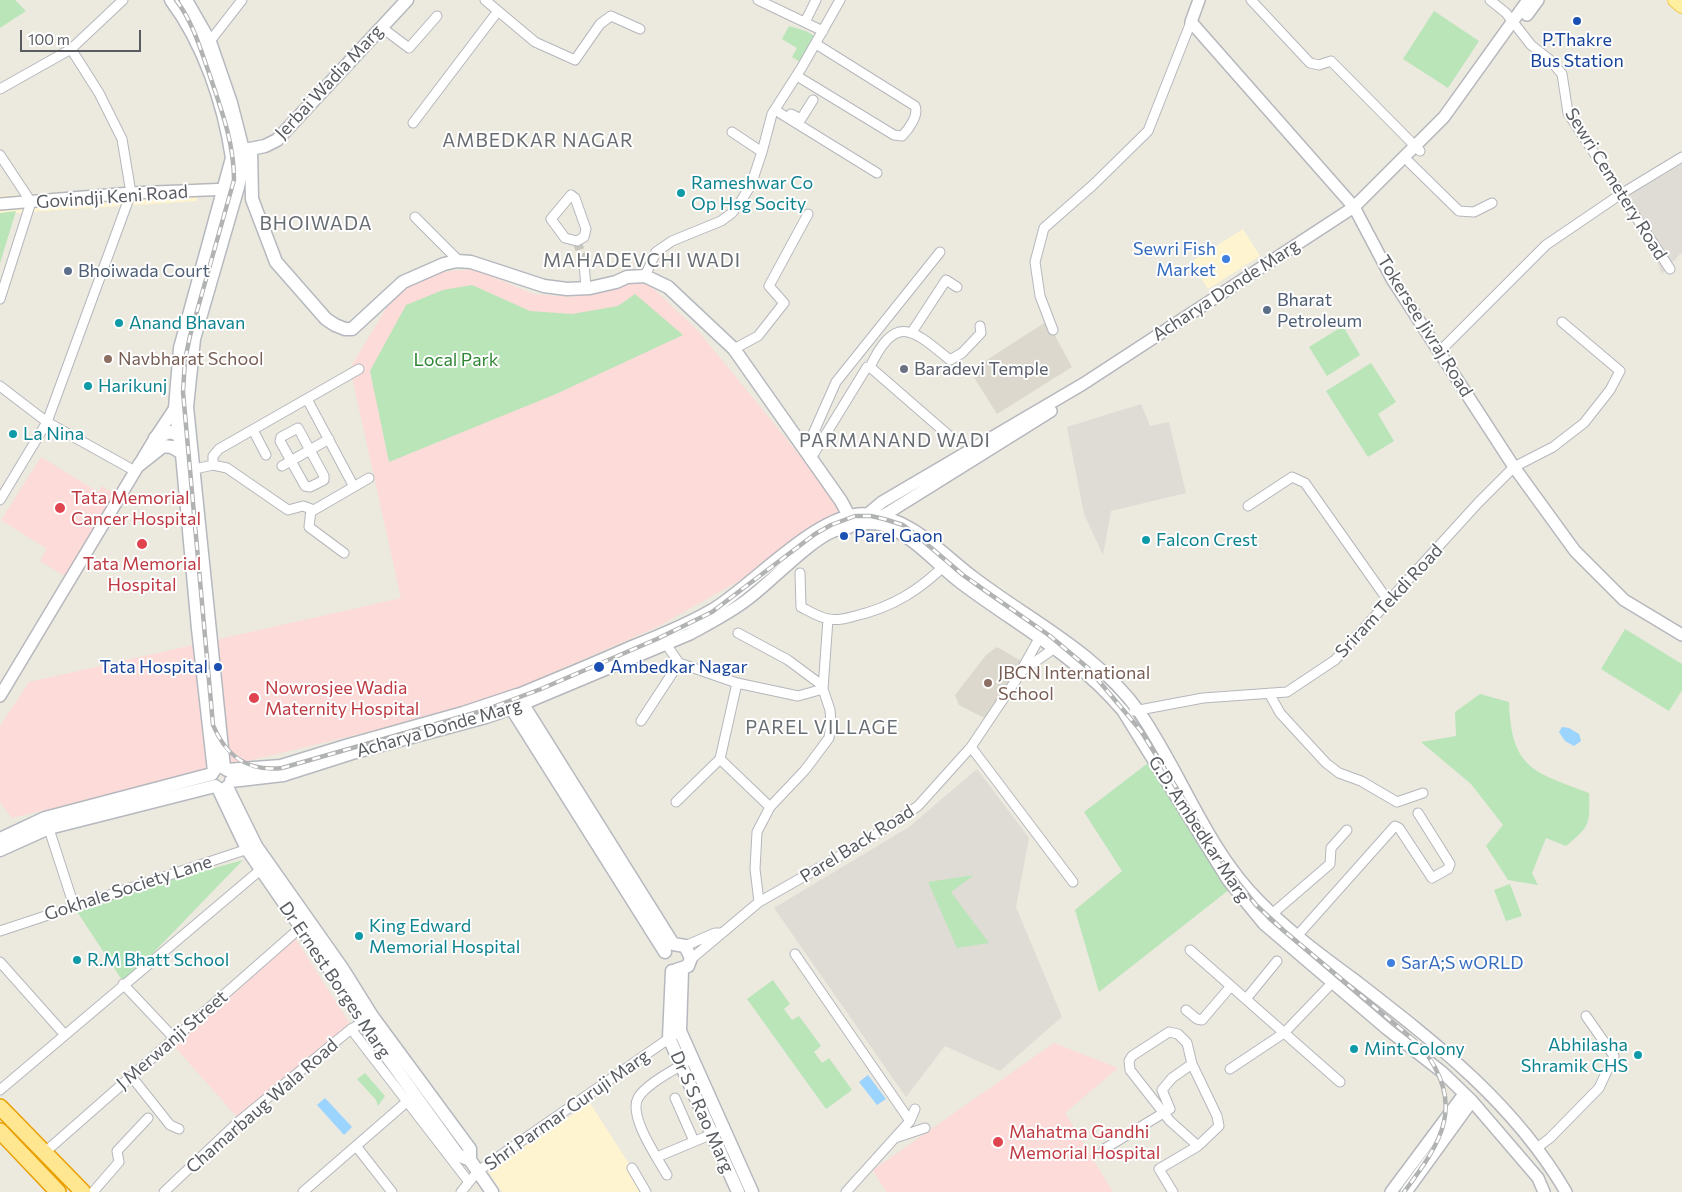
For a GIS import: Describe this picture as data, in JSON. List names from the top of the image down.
{
  "streets": {
    "main road": [
      "Jerbai Wadia Marg",
      "Acharya Donde Marg",
      "Dr Ernest Borges Marg",
      "Dr S S Rao Marg"
    ],
    "street": [
      "Sewri Cemetery Road",
      "Govindji Keni Road",
      "Tokersee Jivraj Road",
      "Sriram Tekdi Road",
      "G.D. Ambedkar Marg",
      "Parel Back Road",
      "Gokhale Society Lane",
      "J Merwanji Street",
      "Chamarbaug Wala Road",
      "Shri Parmar Guruji Marg"
    ]
  },
  "crossings": [
    ["Sewri Cemetery Road", "Acharya Donde Marg"],
    ["Acharya Donde Marg", "Tokersee Jivraj Road"],
    ["Acharya Donde Marg", "Dr Ernest Borges Marg"],
    ["Tokersee Jivraj Road", "Sriram Tekdi Road"],
    ["Sriram Tekdi Road", "G.D. Ambedkar Marg"],
    ["G.D. Ambedkar Marg", "Parel Back Road"],
    ["Gokhale Society Lane", "Dr Ernest Borges Marg"],
    ["Dr Ernest Borges Marg", "J Merwanji Street"],
    ["Dr Ernest Borges Marg", "Chamarbaug Wala Road"],
    ["Dr Ernest Borges Marg", "Shri Parmar Guruji Marg"],
    ["Shri Parmar Guruji Marg", "Dr S S Rao Marg"]
  ],
  "districts": [
    "AMBEDKAR NAGAR",
    "BHOIWADA",
    "MAHADEVCHI WADI",
    "PARMANAND WADI",
    "PAREL VILLAGE"
  ],
  "parks": ["Local Park"],
  "places": [
    "P.Thakre Bus Station",
    "Rameshwar Co Op Hsg Socity",
    "Sewri Fish Market",
    "Bhoiwada Court",
    "Bharat Petroleum",
    "Anand Bhavan",
    "Navbharat School",
    "Baradevi Temple",
    "Harikunj",
    "La Nina",
    "Tata Memorial Cancer Hospital",
    "Parel Gaon",
    "Falcon Crest",
    "Tata Memorial Hospital",
    "Tata Hospital",
    "Ambedkar Nagar",
    "JBCN International School",
    "Nowrosjee Wadia Maternity Hospital",
    "King Edward Memorial Hospital",
    "R.M Bhatt School",
    "SarA;S wORLD",
    "Mint Colony",
    "Abhilasha Shramik CHS",
    "Mahatma Gandhi Memorial Hospital"
  ],
  "scale_bar": "100 m"
}
